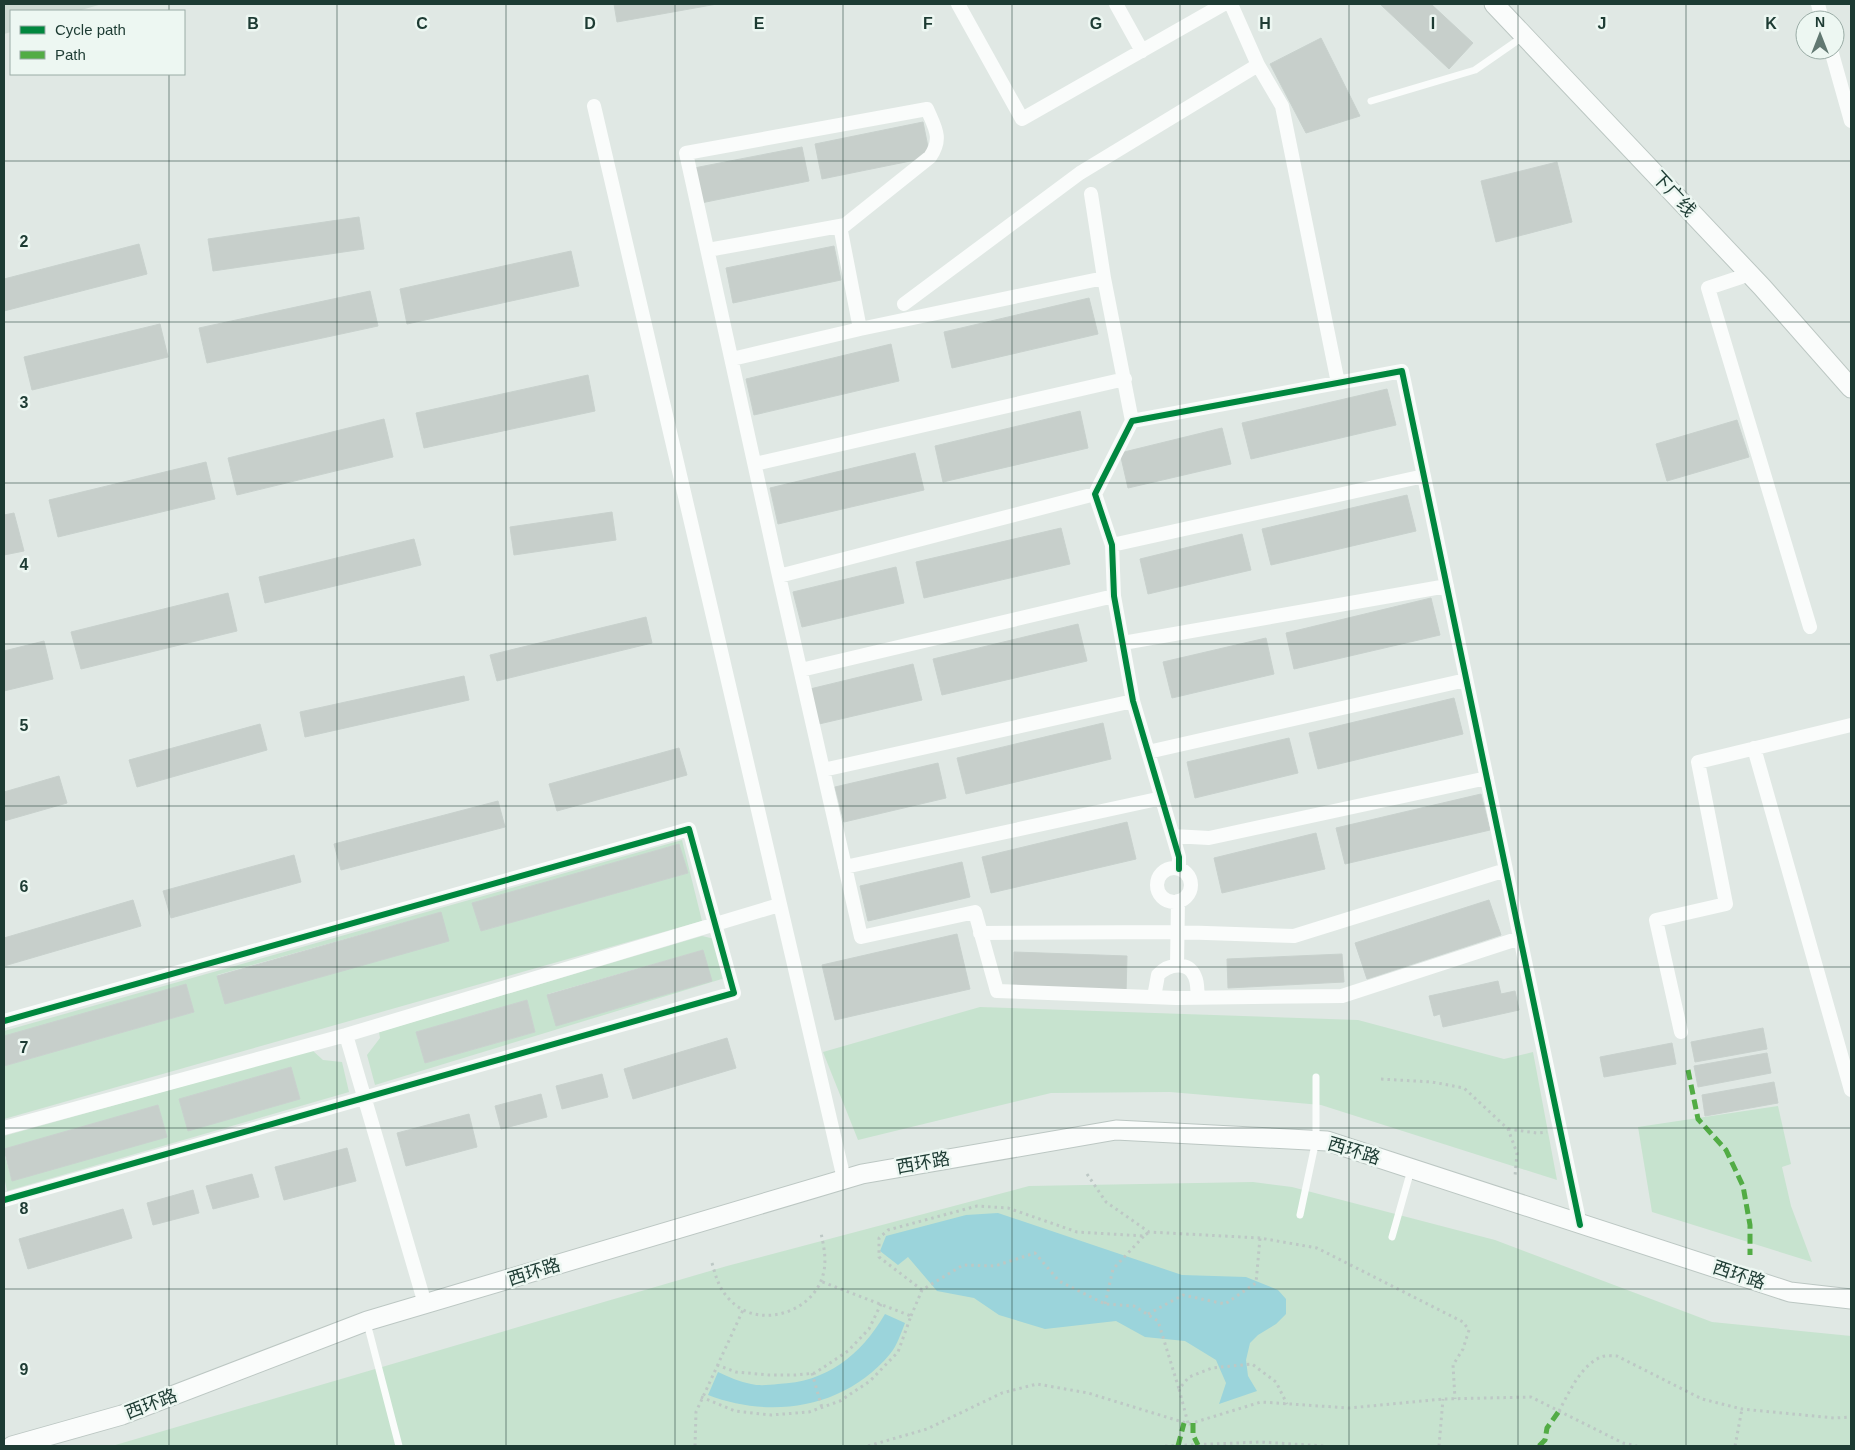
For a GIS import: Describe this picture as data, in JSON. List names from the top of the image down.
{
  "streets": {
    "main road": ["下广线", "西环路"]
  },
  "legend": ["Cycle path", "Path"],
  "north": "top",
  "grid": {
    "columns": [
      "B",
      "C",
      "D",
      "E",
      "F",
      "G",
      "H",
      "I",
      "J",
      "K"
    ],
    "rows": [
      "2",
      "3",
      "4",
      "5",
      "6",
      "7",
      "8",
      "9"
    ]
  }
}
